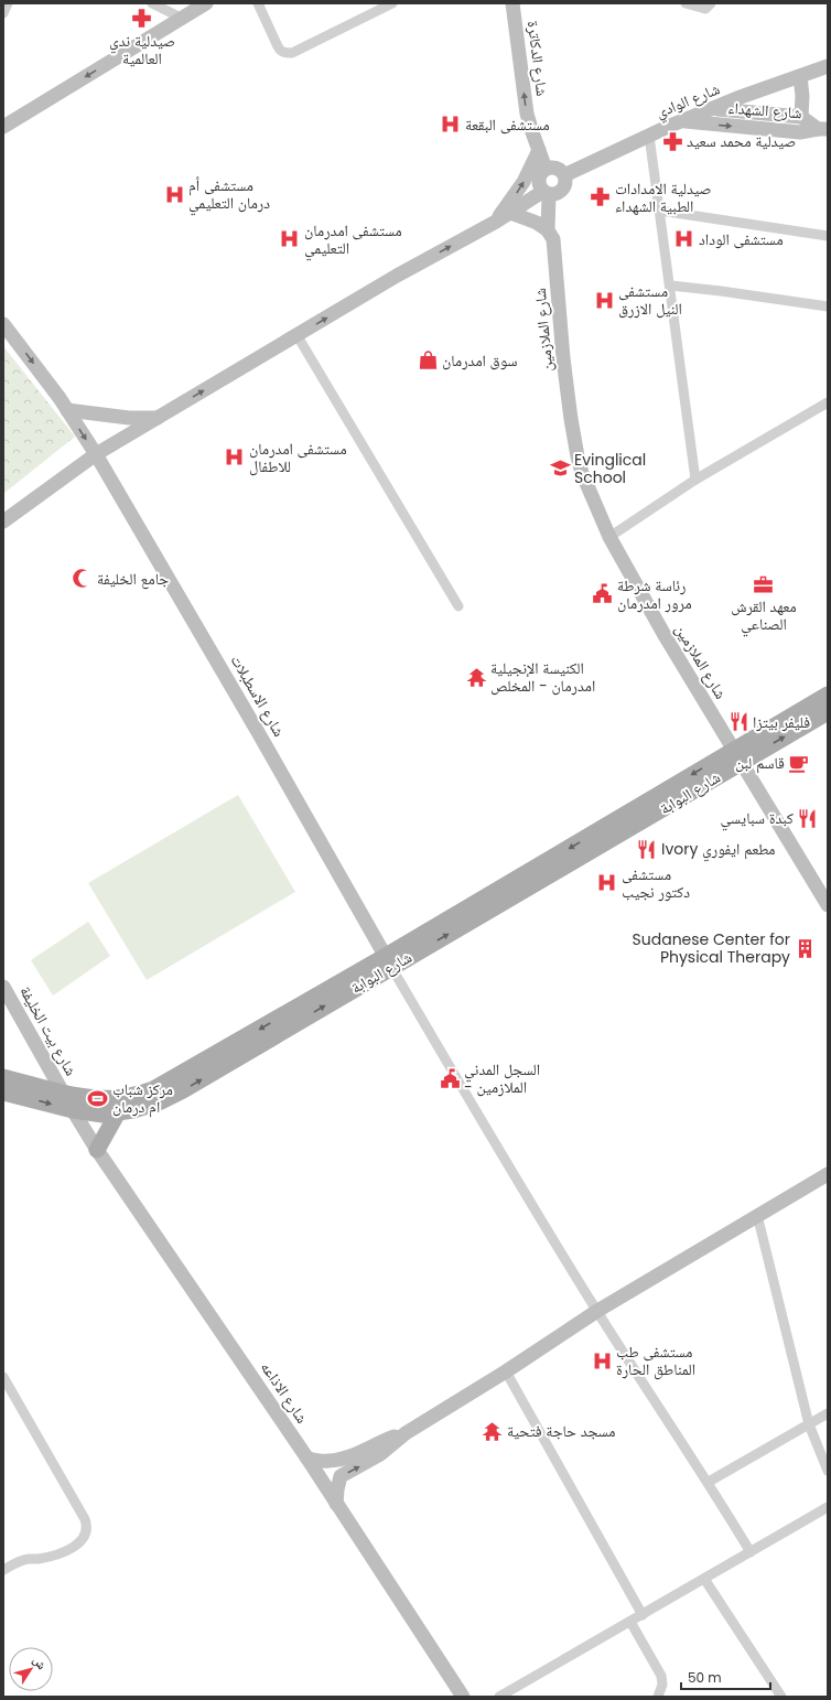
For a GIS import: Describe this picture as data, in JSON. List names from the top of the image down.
{
  "streets": {
    "main road": ["شارع البوابة"],
    "street": [
      "شارع الدكاترة",
      "شارع الوادي",
      "شارع الشهداء",
      "شارع الملازمين",
      "شارع الاسطبلات",
      "شارع بيت الخليفة",
      "شارع الاذاعه"
    ]
  },
  "crossings": [
    ["شارع الدكاترة", "شارع الوادي"],
    ["شارع الدكاترة", "شارع الملازمين"],
    ["شارع الوادي", "شارع الشهداء"],
    ["شارع الوادي", "شارع الملازمين"],
    ["شارع الملازمين", "شارع البوابة"],
    ["شارع الاسطبلات", "شارع البوابة"],
    ["شارع البوابة", "شارع بيت الخليفة"],
    ["شارع البوابة", "شارع الاذاعه"],
    ["شارع بيت الخليفة", "شارع الاذاعه"]
  ],
  "one_way": ["شارع الدكاترة"],
  "places": {
    "pharmacy": ["صيدلية ندي العالمية", "صيدلية محمد سعيد", "صيدلية الامدادات الطبية الشهداء"],
    "hospital": [
      "مستشفى البقعة",
      "مستشفى أم درمان التعليمي",
      "مستشفى امدرمان التعليمي",
      "مستشفى الوداد",
      "مستشفى النيل الازرق",
      "مستشفى امدرمان للاطفال",
      "مستشفى دكتور نجيب",
      "مستشفى طب المناطق الحارة"
    ],
    "shop": ["سوق امدرمان"],
    "school or university": ["Evinglical School"],
    "mosque": ["جامع الخليفة"],
    "office": ["معهد القرش الصناعي"],
    "public building": ["رئاسة شرطة مرور امدرمان", "السجل المدني - الملازمين"],
    "temple": ["الكنيسة الإنجيلية امدرمان - المخلص", "مسجد حاجة فتحية"],
    "restaurant": ["فليفر بيتزا", "كبدة سبايسي", "Ivory مطعم ايفوري"],
    "cafe": ["قاسم لبن"],
    "building": ["Sudanese Center for Physical Therapy"],
    "sports": ["مركز شباب ام درمان"]
  },
  "scale_bar": "50 m",
  "north": "top right"
}
